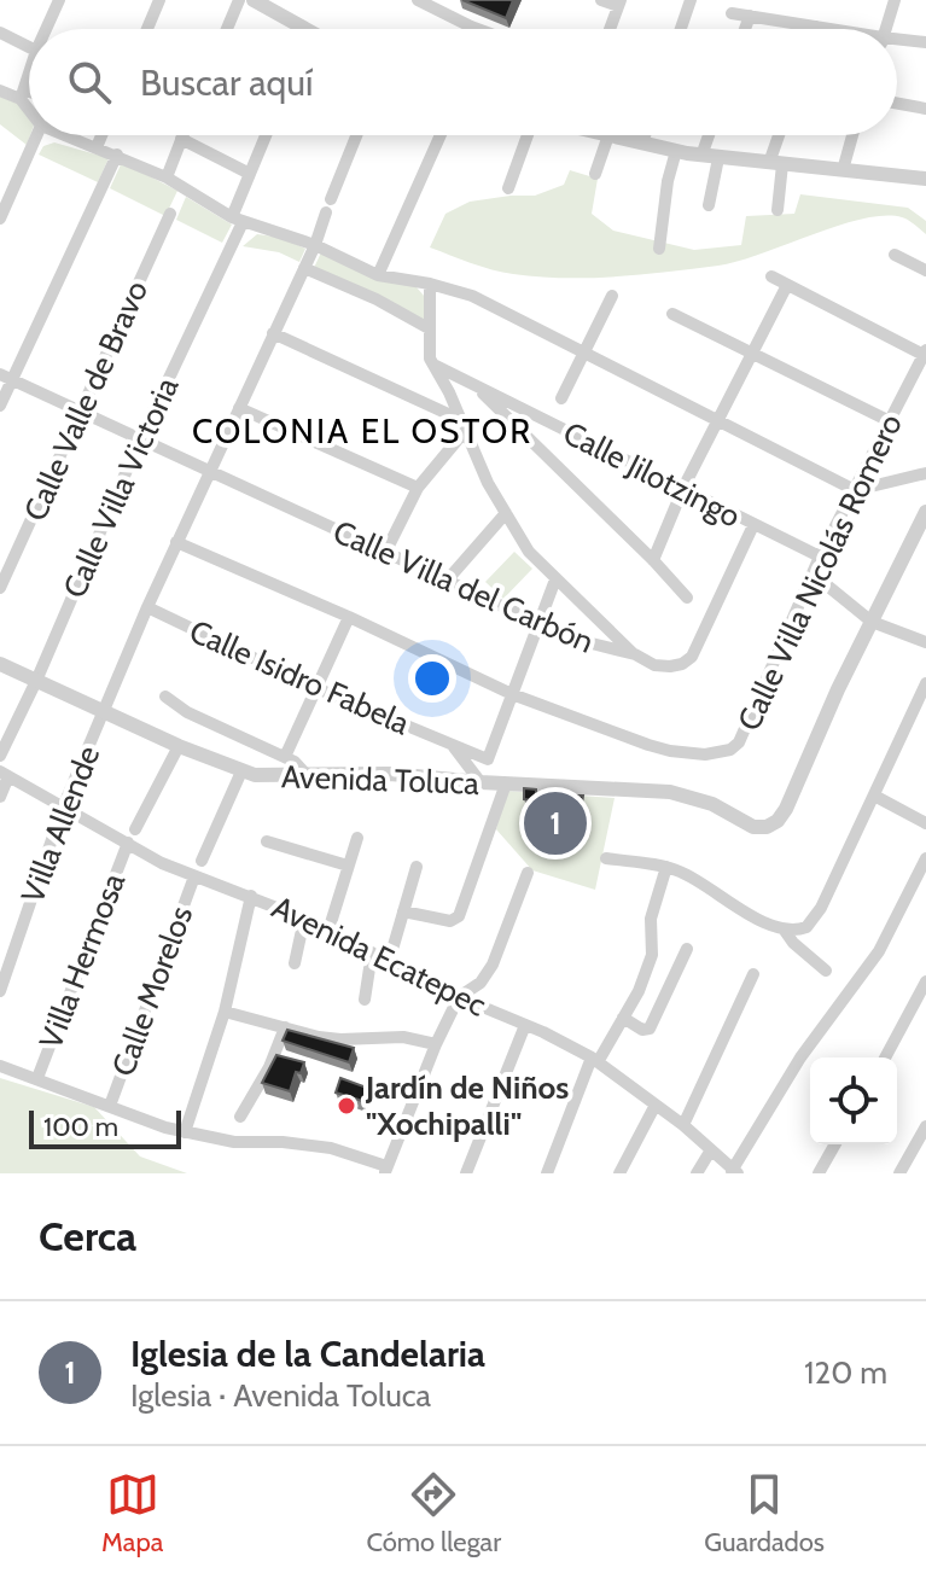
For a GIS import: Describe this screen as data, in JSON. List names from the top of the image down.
{
  "streets": {
    "street": [
      "Calle Valle de Bravo",
      "Calle Jilotzingo",
      "Calle Villa Victoria",
      "Calle Villa Nicolás Romero",
      "Calle Villa del Carbón",
      "Calle Isidro Fabela",
      "Avenida Toluca",
      "Villa Allende",
      "Avenida Ecatepec",
      "Villa Hermosa",
      "Calle Morelos"
    ]
  },
  "crossings": [
    ["Calle Valle de Bravo", "Calle Villa del Carbón"],
    ["Calle Jilotzingo", "Calle Villa Nicolás Romero"],
    ["Calle Jilotzingo", "Calle Villa del Carbón"],
    ["Calle Villa Victoria", "Calle Villa del Carbón"],
    ["Calle Villa Victoria", "Avenida Toluca"],
    ["Calle Villa Nicolás Romero", "Calle Isidro Fabela"],
    ["Calle Villa del Carbón", "Villa Allende"],
    ["Calle Isidro Fabela", "Villa Allende"],
    ["Avenida Toluca", "Villa Allende"],
    ["Villa Allende", "Avenida Ecatepec"],
    ["Avenida Ecatepec", "Villa Hermosa"],
    ["Avenida Ecatepec", "Calle Morelos"]
  ],
  "districts": ["COLONIA EL OSTOR"],
  "places": ["Jardín de Niños \"Xochipalli\""],
  "scale_bar": "100 m",
  "page": {
    "search": "Buscar aquí",
    "pins": "1",
    "scale": "100 m",
    "heading": "Cerca",
    "list": [
      {
        "mark": "1",
        "name": "Iglesia de la Candelaria",
        "note": "Iglesia · Avenida Toluca",
        "value": "120 m"
      }
    ],
    "nav": ["Mapa", "Cómo llegar", "Guardados"]
  }
}
